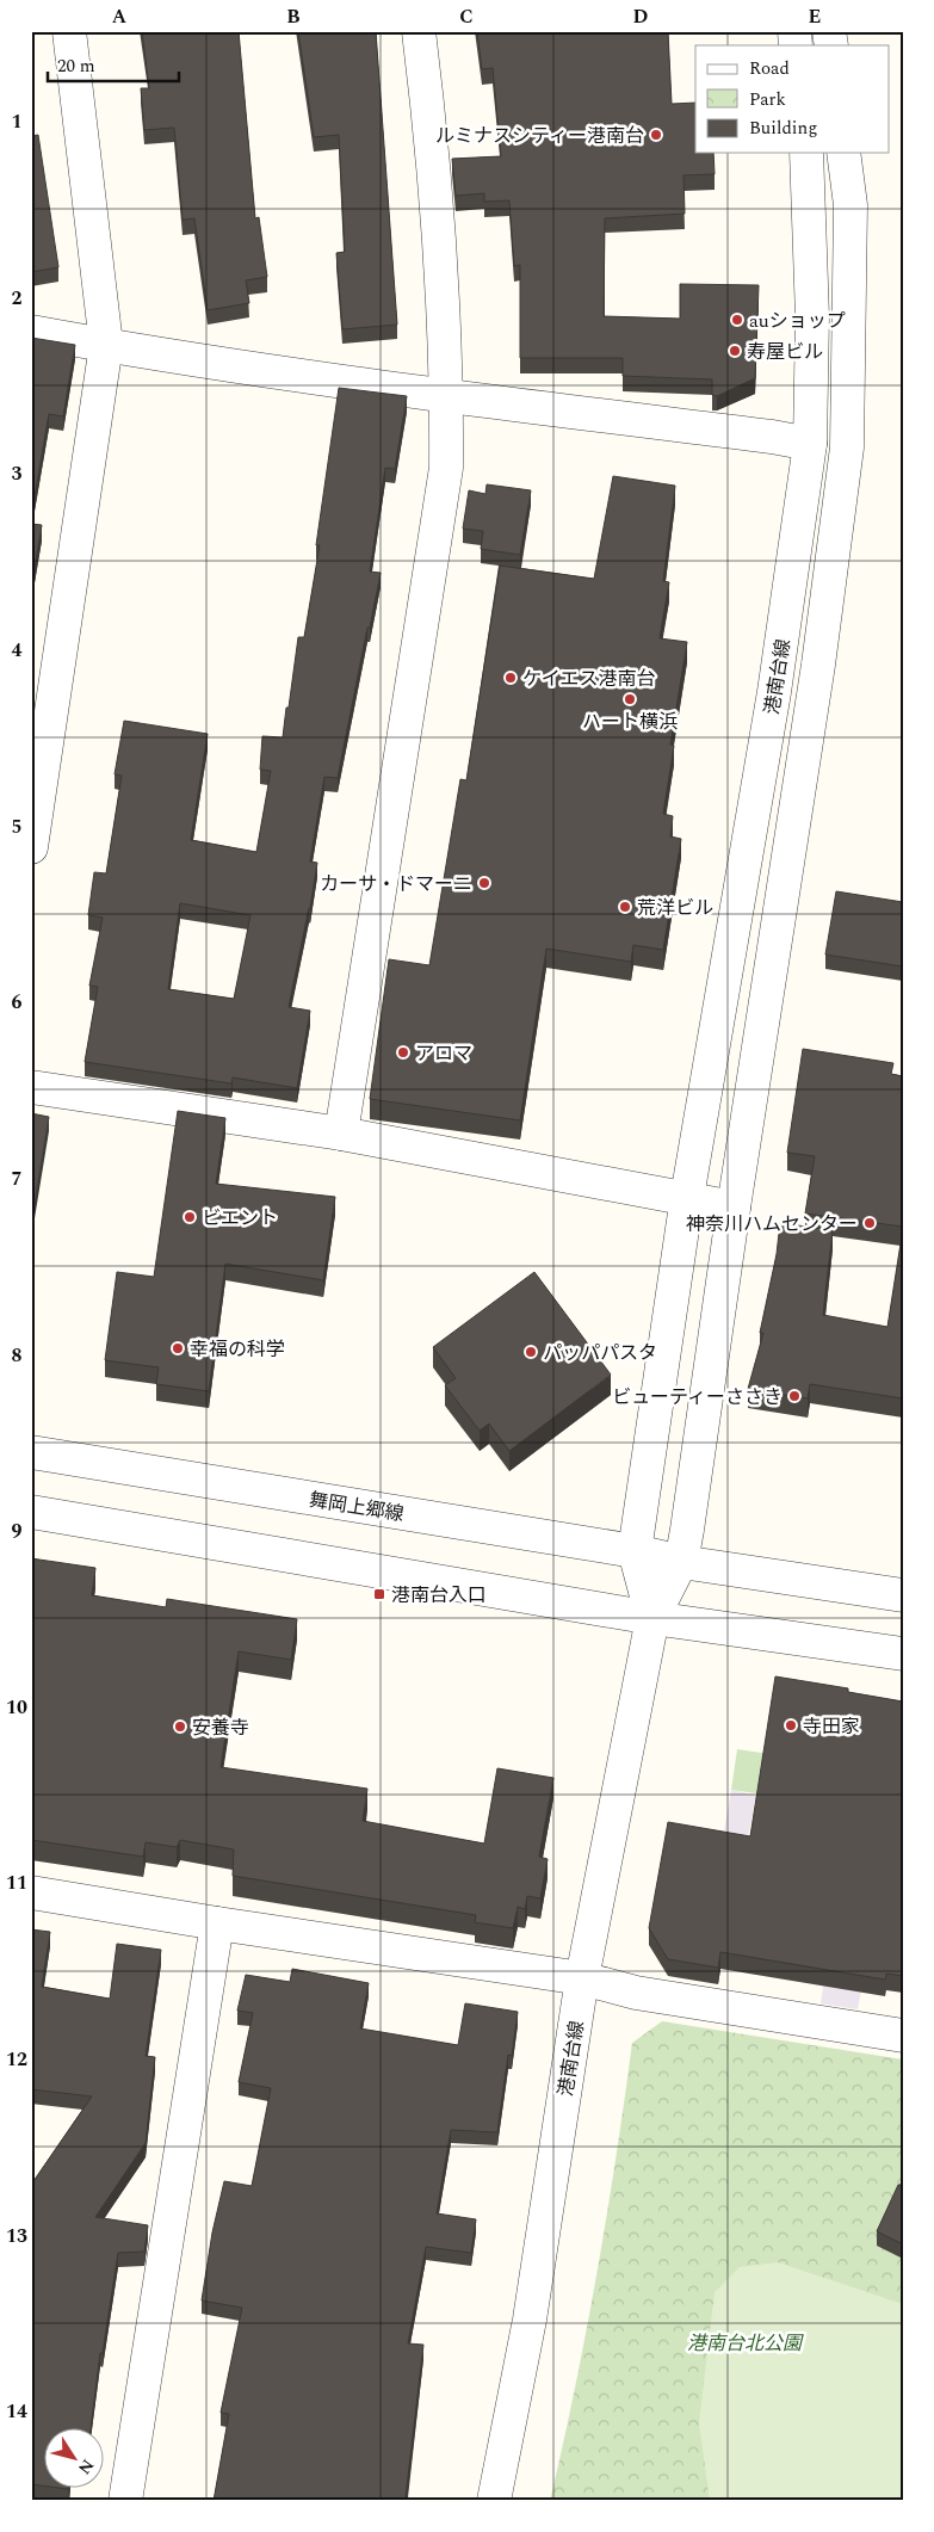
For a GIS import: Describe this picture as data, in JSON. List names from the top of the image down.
{
  "streets": {
    "street": ["港南台線", "舞岡上郷線"]
  },
  "crossings": [
    ["港南台線", "舞岡上郷線"]
  ],
  "parks": ["港南台北公園"],
  "places": {
    "other": [
      "ルミナスシティー港南台",
      "auショップ",
      "寿屋ビル",
      "ケイエス港南台",
      "ハート横浜",
      "カーサ・ドマーニ",
      "荒洋ビル",
      "アロマ",
      "ビエント",
      "神奈川ハムセンター",
      "幸福の科学",
      "パッパパスタ",
      "ビューティーささき",
      "寺田家",
      "安養寺"
    ],
    "transit": ["港南台入口"]
  },
  "legend": ["Road", "Park", "Building"],
  "scale_bar": "20 m",
  "north": "bottom right",
  "grid": {
    "columns": [
      "A",
      "B",
      "C",
      "D",
      "E"
    ],
    "rows": [
      "1",
      "2",
      "3",
      "4",
      "5",
      "6",
      "7",
      "8",
      "9",
      "10",
      "11",
      "12",
      "13",
      "14"
    ]
  }
}
